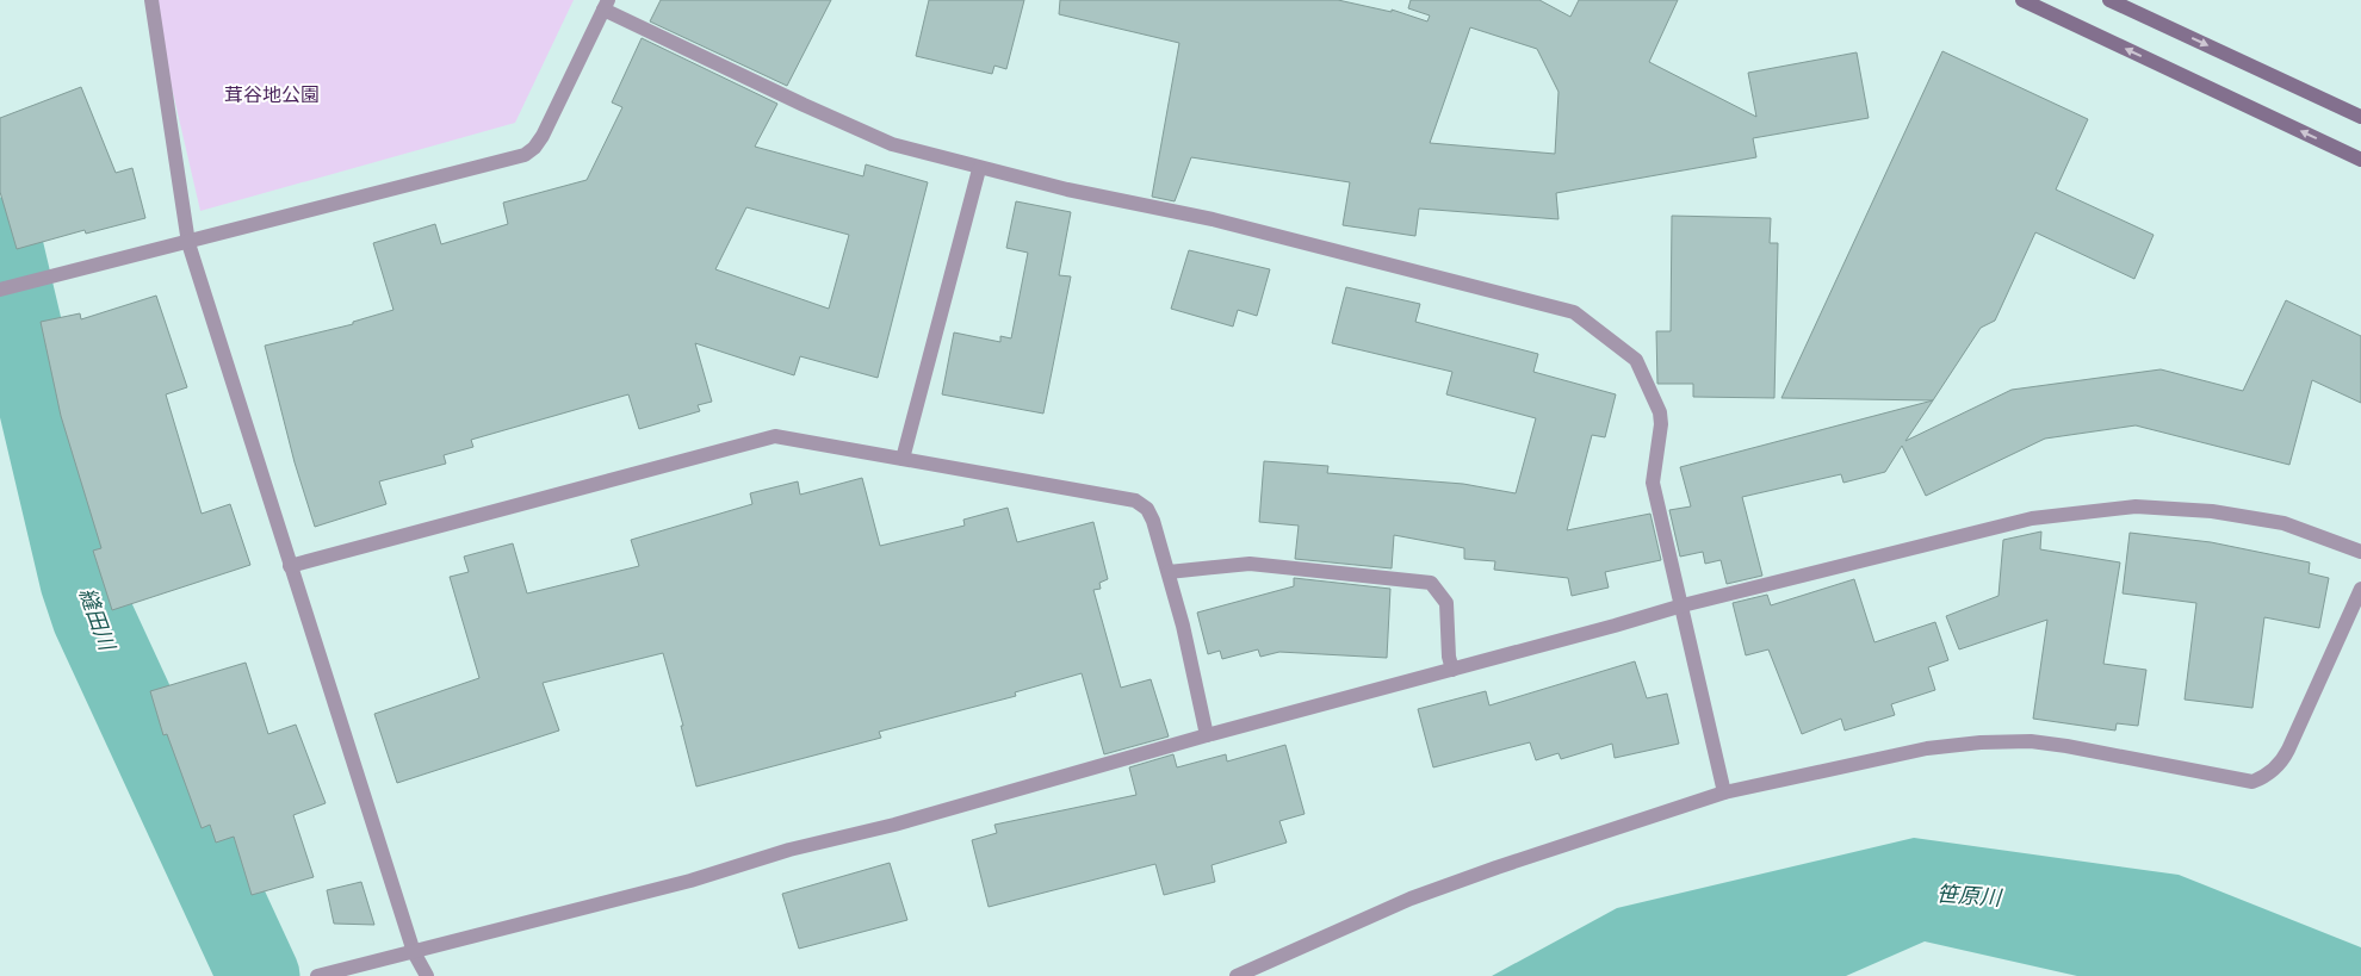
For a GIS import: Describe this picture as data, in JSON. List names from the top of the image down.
{
  "water": ["縫田川", "笹原川"],
  "parks": ["茸谷地公園"]
}
